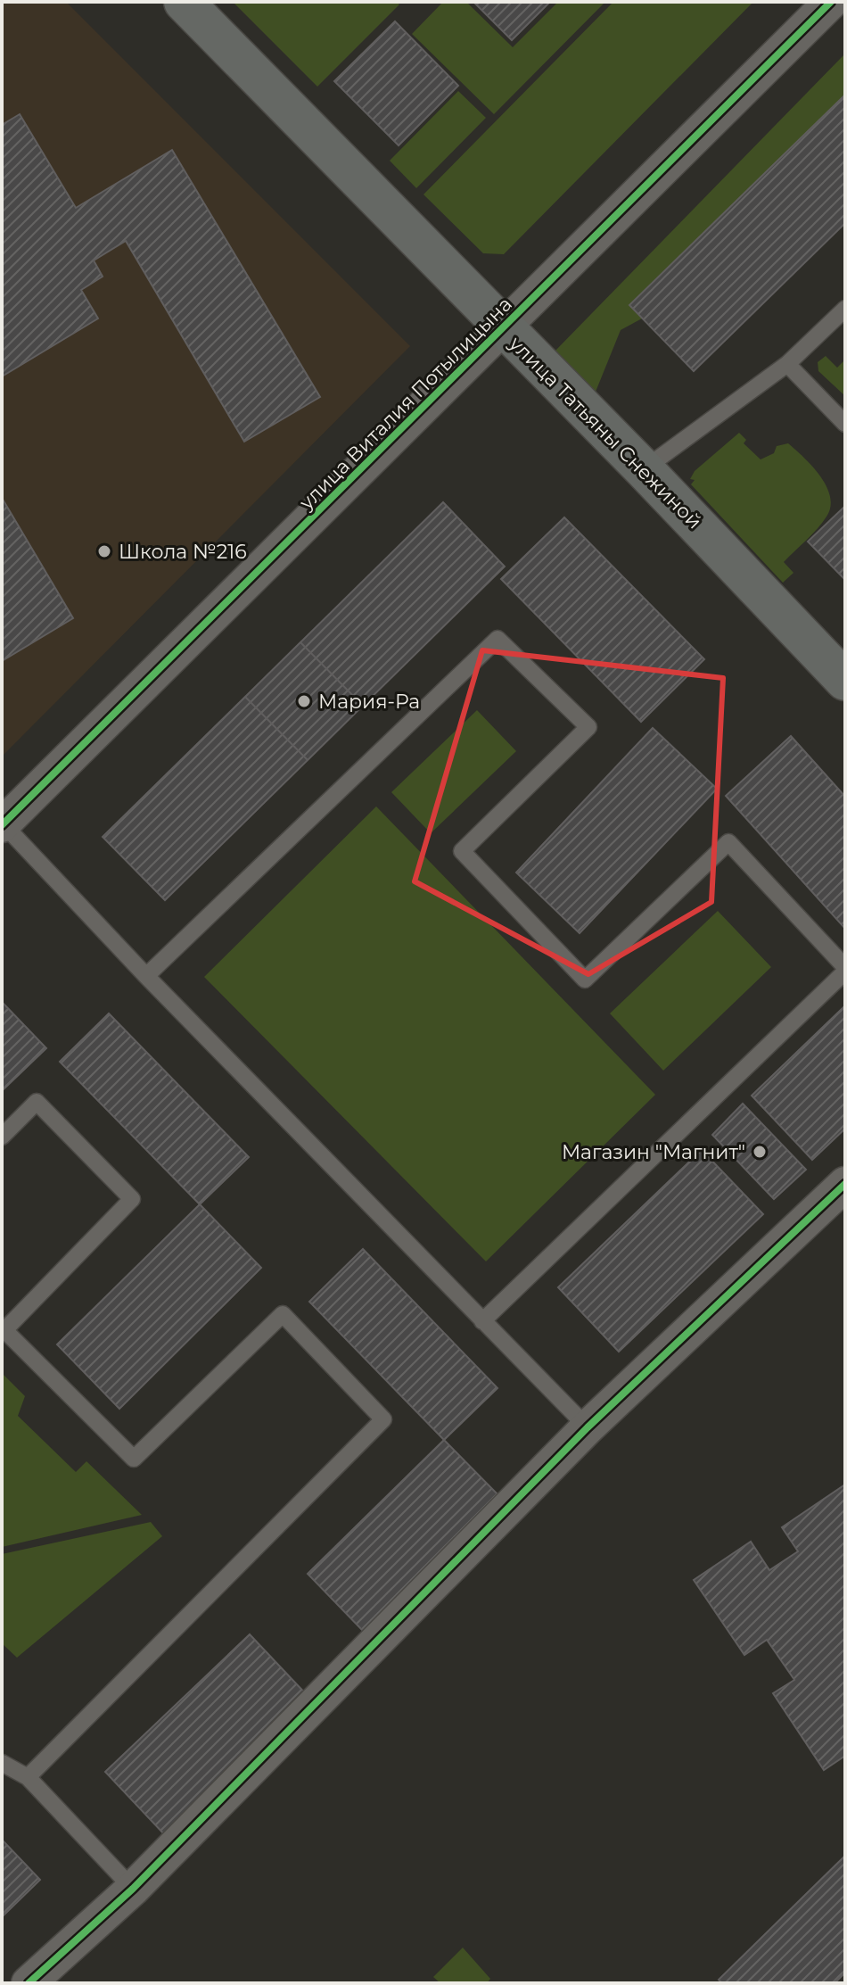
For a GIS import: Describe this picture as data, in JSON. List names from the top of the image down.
{
  "streets": {
    "street": ["улица Виталия Потылицына", "улица Татьяны Снежиной"]
  },
  "crossings": [
    ["улица Виталия Потылицына", "улица Татьяны Снежиной"]
  ],
  "places": ["Школа №216", "Мария-Ра", "Магазин \"Магнит\""]
}
